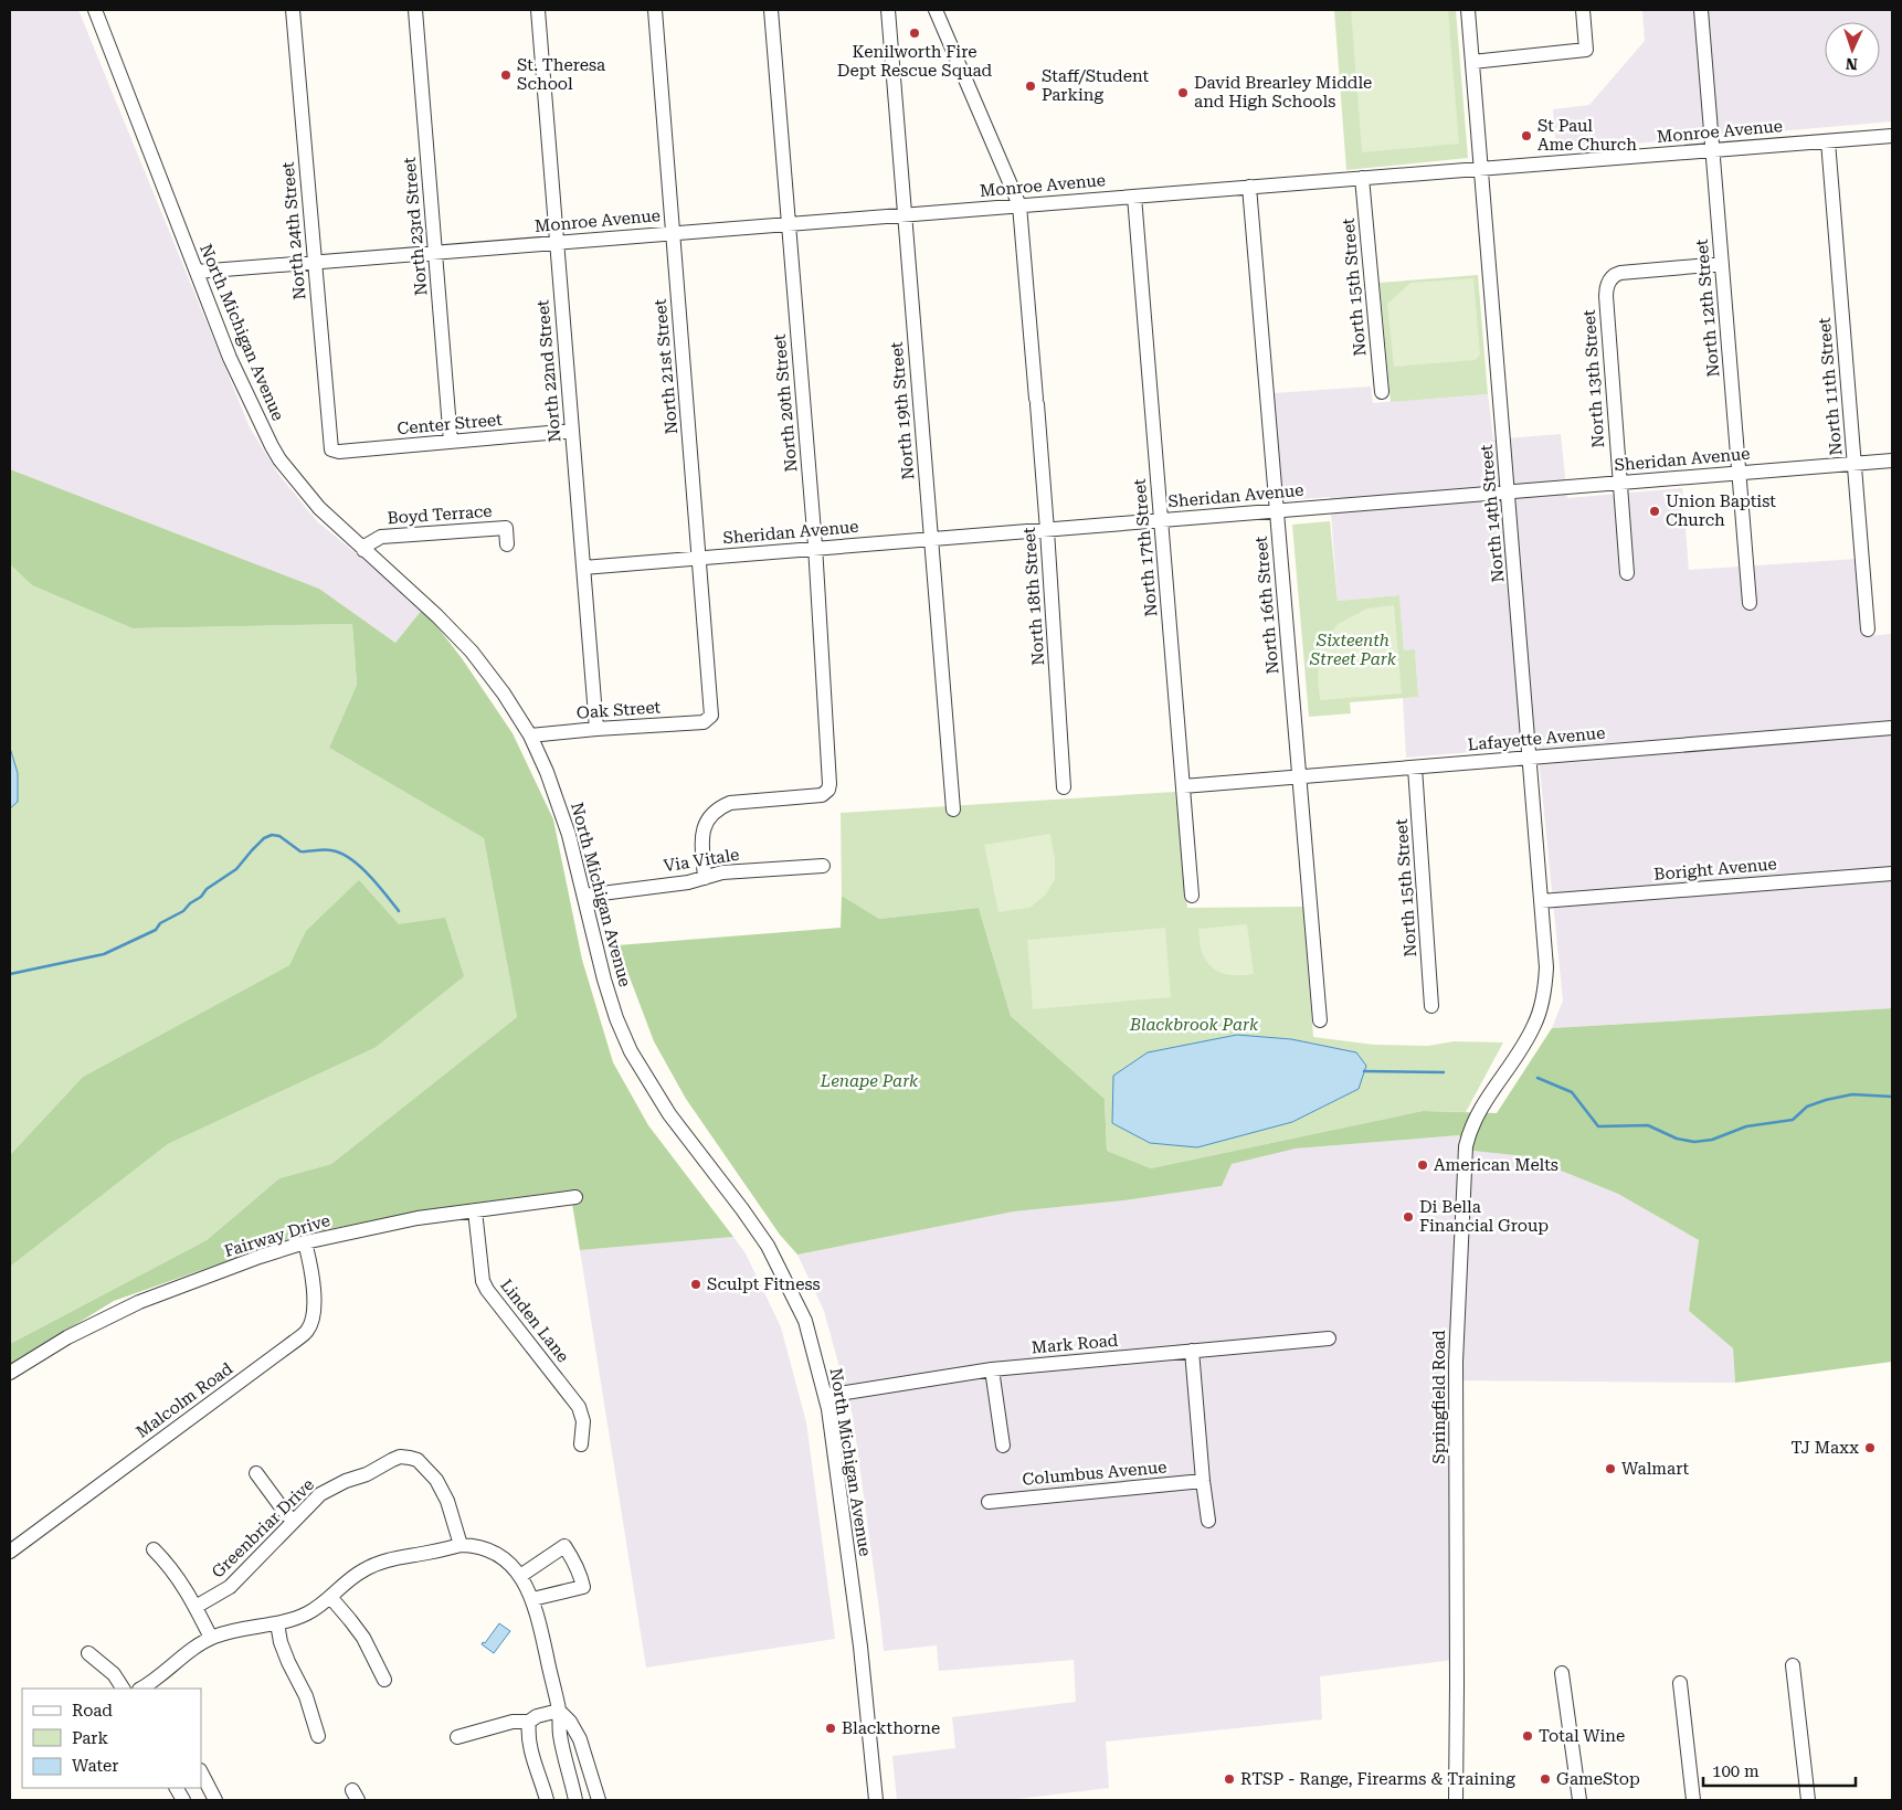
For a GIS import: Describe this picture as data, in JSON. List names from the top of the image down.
{
  "streets": {
    "street": [
      "Monroe Avenue",
      "North 23rd Street",
      "North 24th Street",
      "North 15th Street",
      "North 12th Street",
      "North Michigan Avenue",
      "North 21st Street",
      "North 22nd Street",
      "North 13th Street",
      "North 11th Street",
      "North 20th Street",
      "North 19th Street",
      "Center Street",
      "Sheridan Avenue",
      "North 14th Street",
      "Boyd Terrace",
      "North 17th Street",
      "North 18th Street",
      "North 16th Street",
      "Oak Street",
      "Lafayette Avenue",
      "Via Vitale",
      "Boright Avenue",
      "Fairway Drive",
      "Linden Lane",
      "Mark Road",
      "Springfield Road",
      "Malcolm Road",
      "Columbus Avenue",
      "Greenbriar Drive"
    ]
  },
  "crossings": [
    ["Monroe Avenue", "North 23rd Street"],
    ["Monroe Avenue", "North 24th Street"],
    ["Monroe Avenue", "North 15th Street"],
    ["Monroe Avenue", "North 12th Street"],
    ["Monroe Avenue", "North Michigan Avenue"],
    ["Monroe Avenue", "North 21st Street"],
    ["Monroe Avenue", "North 22nd Street"],
    ["Monroe Avenue", "North 11th Street"],
    ["Monroe Avenue", "North 20th Street"],
    ["Monroe Avenue", "North 19th Street"],
    ["Monroe Avenue", "North 14th Street"],
    ["Monroe Avenue", "North 17th Street"],
    ["Monroe Avenue", "North 18th Street"],
    ["Monroe Avenue", "North 16th Street"],
    ["North 23rd Street", "Center Street"],
    ["North 24th Street", "Center Street"],
    ["North 15th Street", "Lafayette Avenue"],
    ["North 12th Street", "North 13th Street"],
    ["North 12th Street", "Sheridan Avenue"],
    ["North Michigan Avenue", "Boyd Terrace"],
    ["North Michigan Avenue", "Oak Street"],
    ["North Michigan Avenue", "Via Vitale"],
    ["North Michigan Avenue", "Mark Road"],
    ["North 21st Street", "Sheridan Avenue"],
    ["North 21st Street", "Oak Street"],
    ["North 22nd Street", "Center Street"],
    ["North 22nd Street", "Sheridan Avenue"],
    ["North 22nd Street", "Oak Street"],
    ["North 13th Street", "Sheridan Avenue"],
    ["North 11th Street", "Sheridan Avenue"],
    ["North 20th Street", "Sheridan Avenue"],
    ["North 20th Street", "Via Vitale"],
    ["North 19th Street", "Sheridan Avenue"],
    ["Sheridan Avenue", "North 14th Street"],
    ["Sheridan Avenue", "North 17th Street"],
    ["Sheridan Avenue", "North 18th Street"],
    ["Sheridan Avenue", "North 16th Street"],
    ["North 14th Street", "Lafayette Avenue"],
    ["North 14th Street", "Boright Avenue"],
    ["North 14th Street", "Springfield Road"],
    ["North 17th Street", "Lafayette Avenue"],
    ["North 16th Street", "Lafayette Avenue"],
    ["Fairway Drive", "Linden Lane"],
    ["Fairway Drive", "Malcolm Road"]
  ],
  "parks": ["Sixteenth Street Park", "Blackbrook Park", "Lenape Park"],
  "places": [
    "Kenilworth Fire Dept Rescue Squad",
    "St. Theresa School",
    "Staff/Student Parking",
    "David Brearley Middle and High Schools",
    "St Paul Ame Church",
    "Union Baptist Church",
    "American Melts",
    "Di Bella Financial Group",
    "Sculpt Fitness",
    "TJ Maxx",
    "Walmart",
    "Blackthorne",
    "Total Wine",
    "RTSP - Range, Firearms & Training",
    "GameStop"
  ],
  "legend": ["Road", "Park", "Water"],
  "scale_bar": "100 m",
  "north": "bottom"
}
